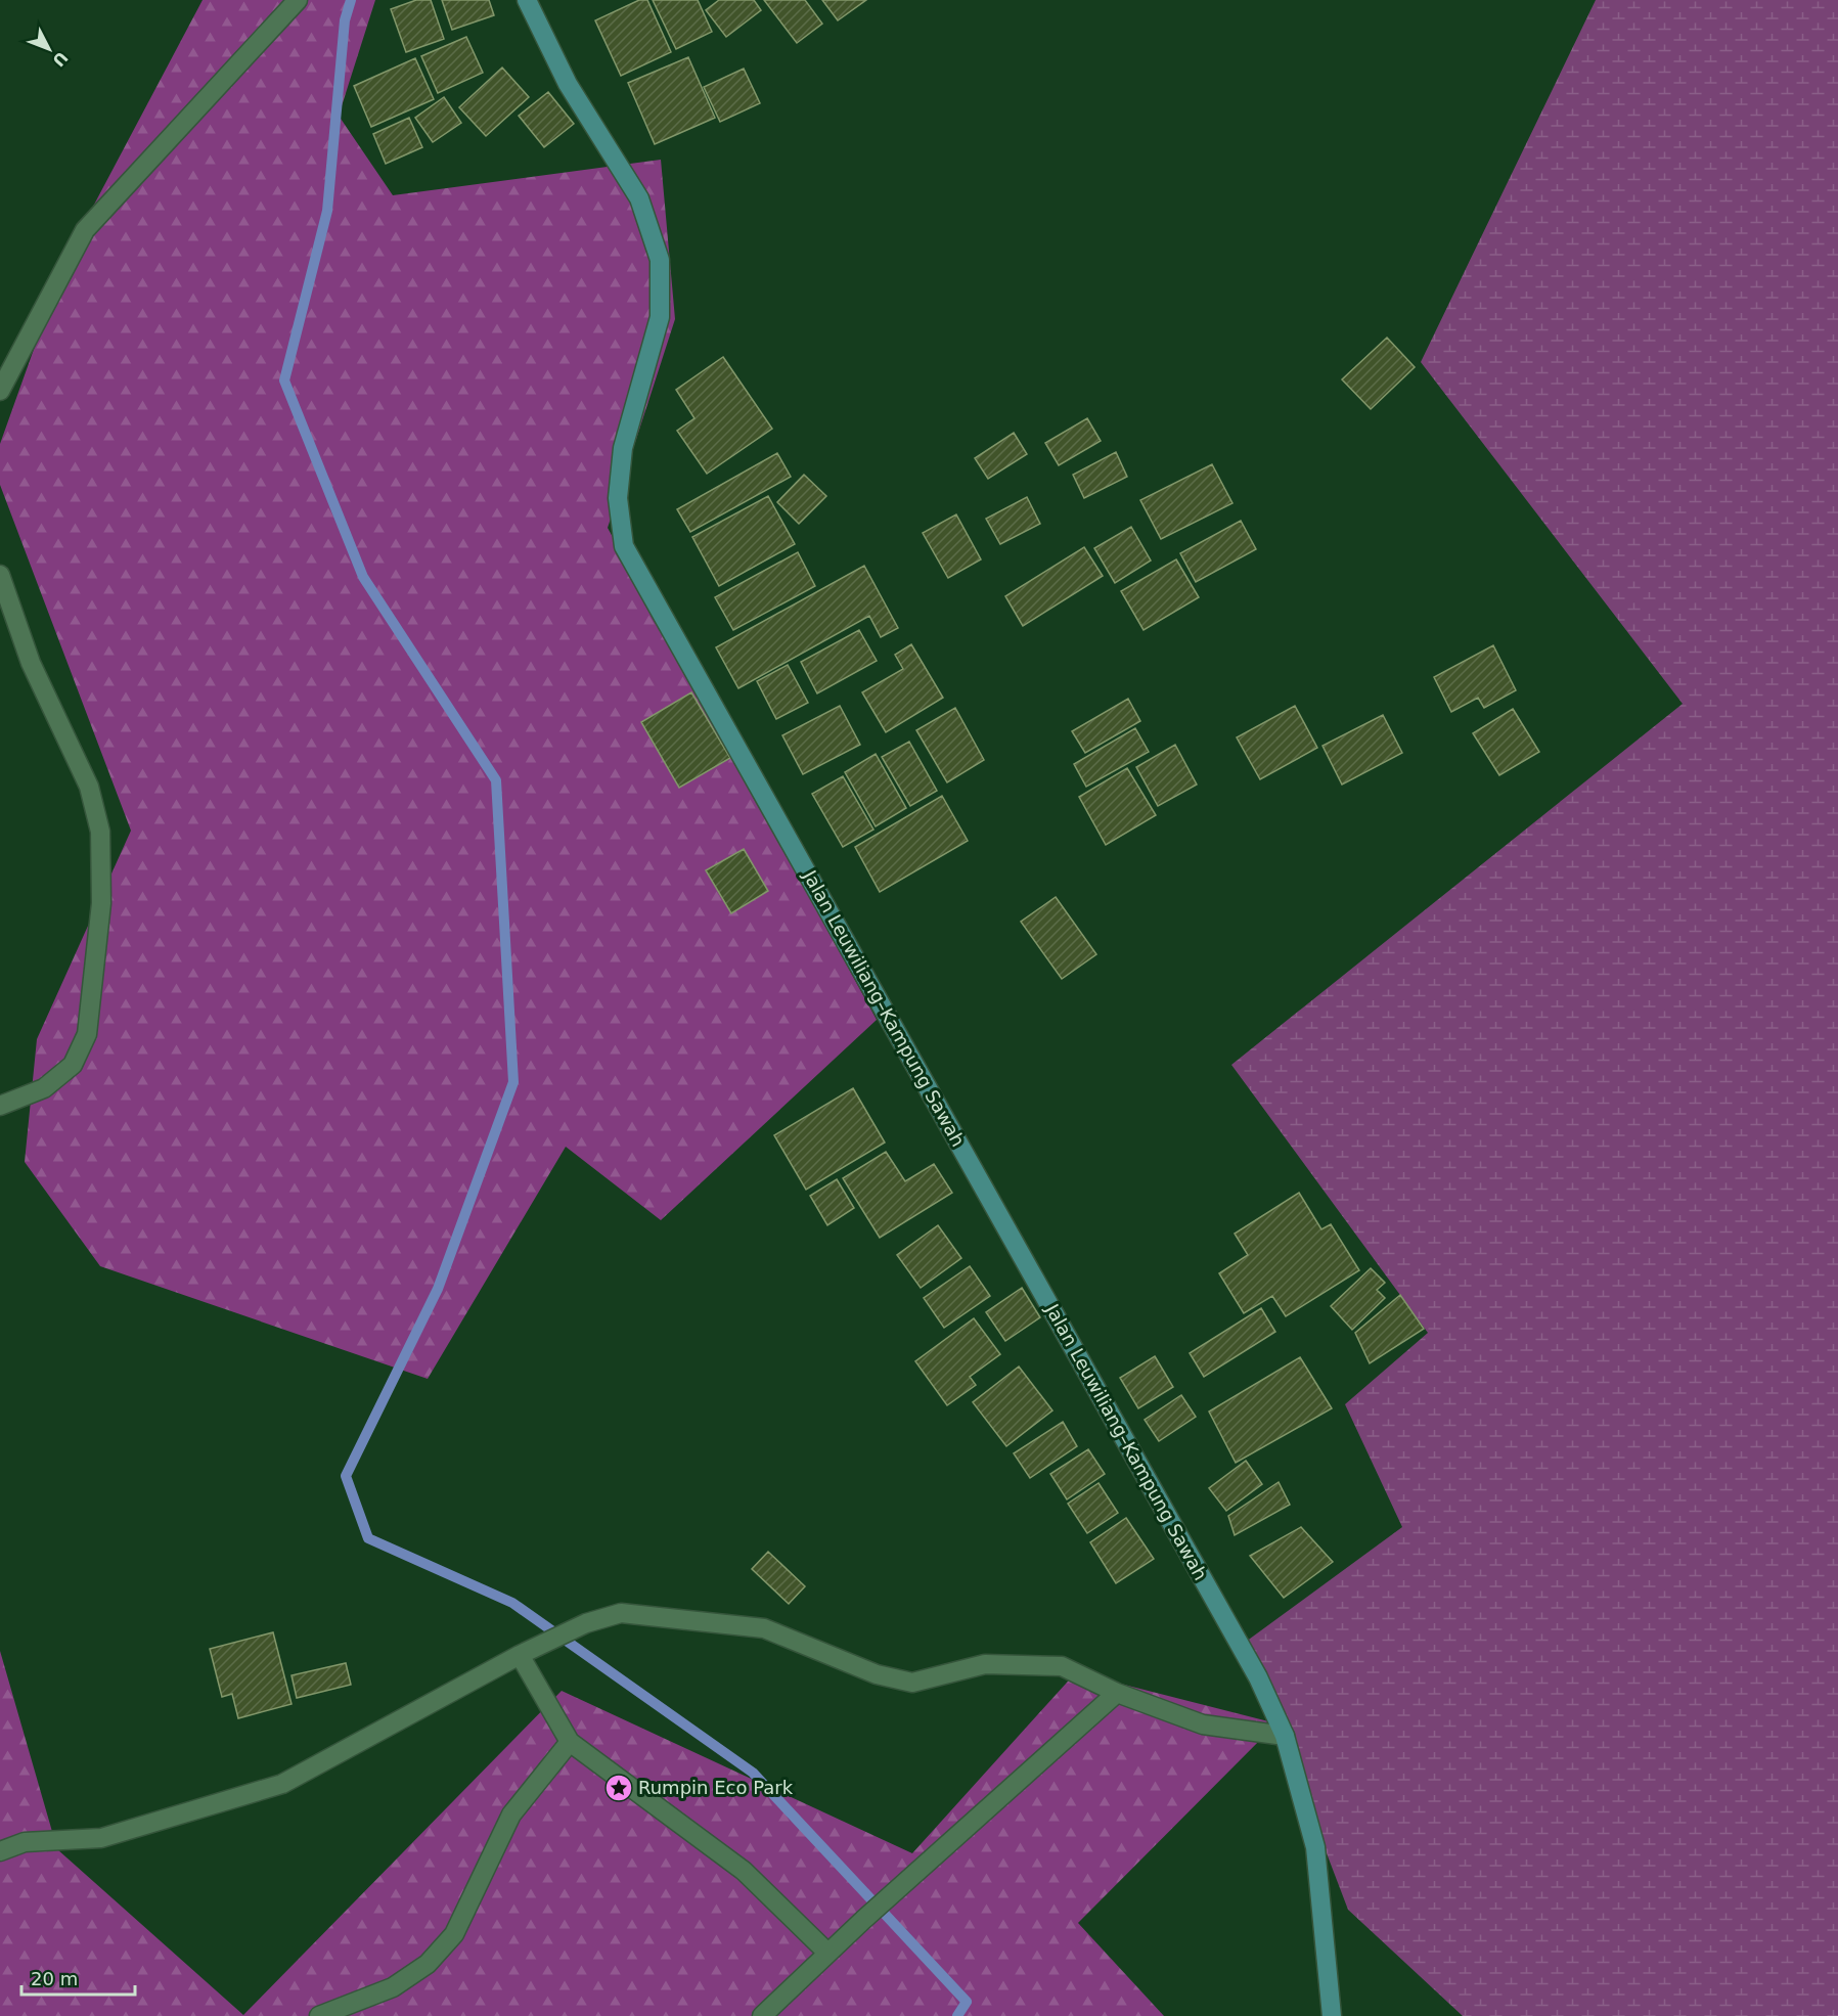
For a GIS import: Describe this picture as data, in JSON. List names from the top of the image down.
{
  "streets": {
    "main road": ["Jalan Leuwiliang–Kampung Sawah"]
  },
  "places": {
    "place": ["Rumpin Eco Park"]
  },
  "scale_bar": "20 m",
  "north": "bottom right"
}
